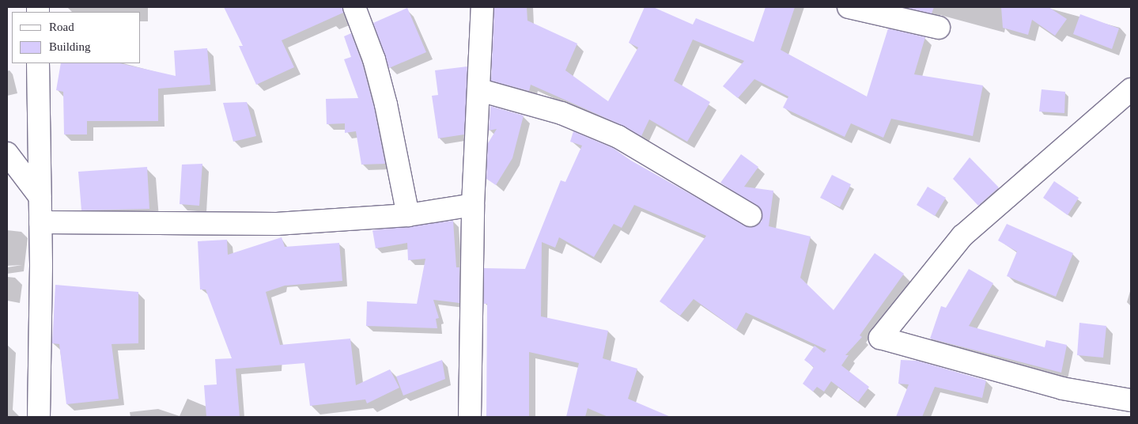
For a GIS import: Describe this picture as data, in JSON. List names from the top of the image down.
{
  "legend": ["Road", "Building"]
}
